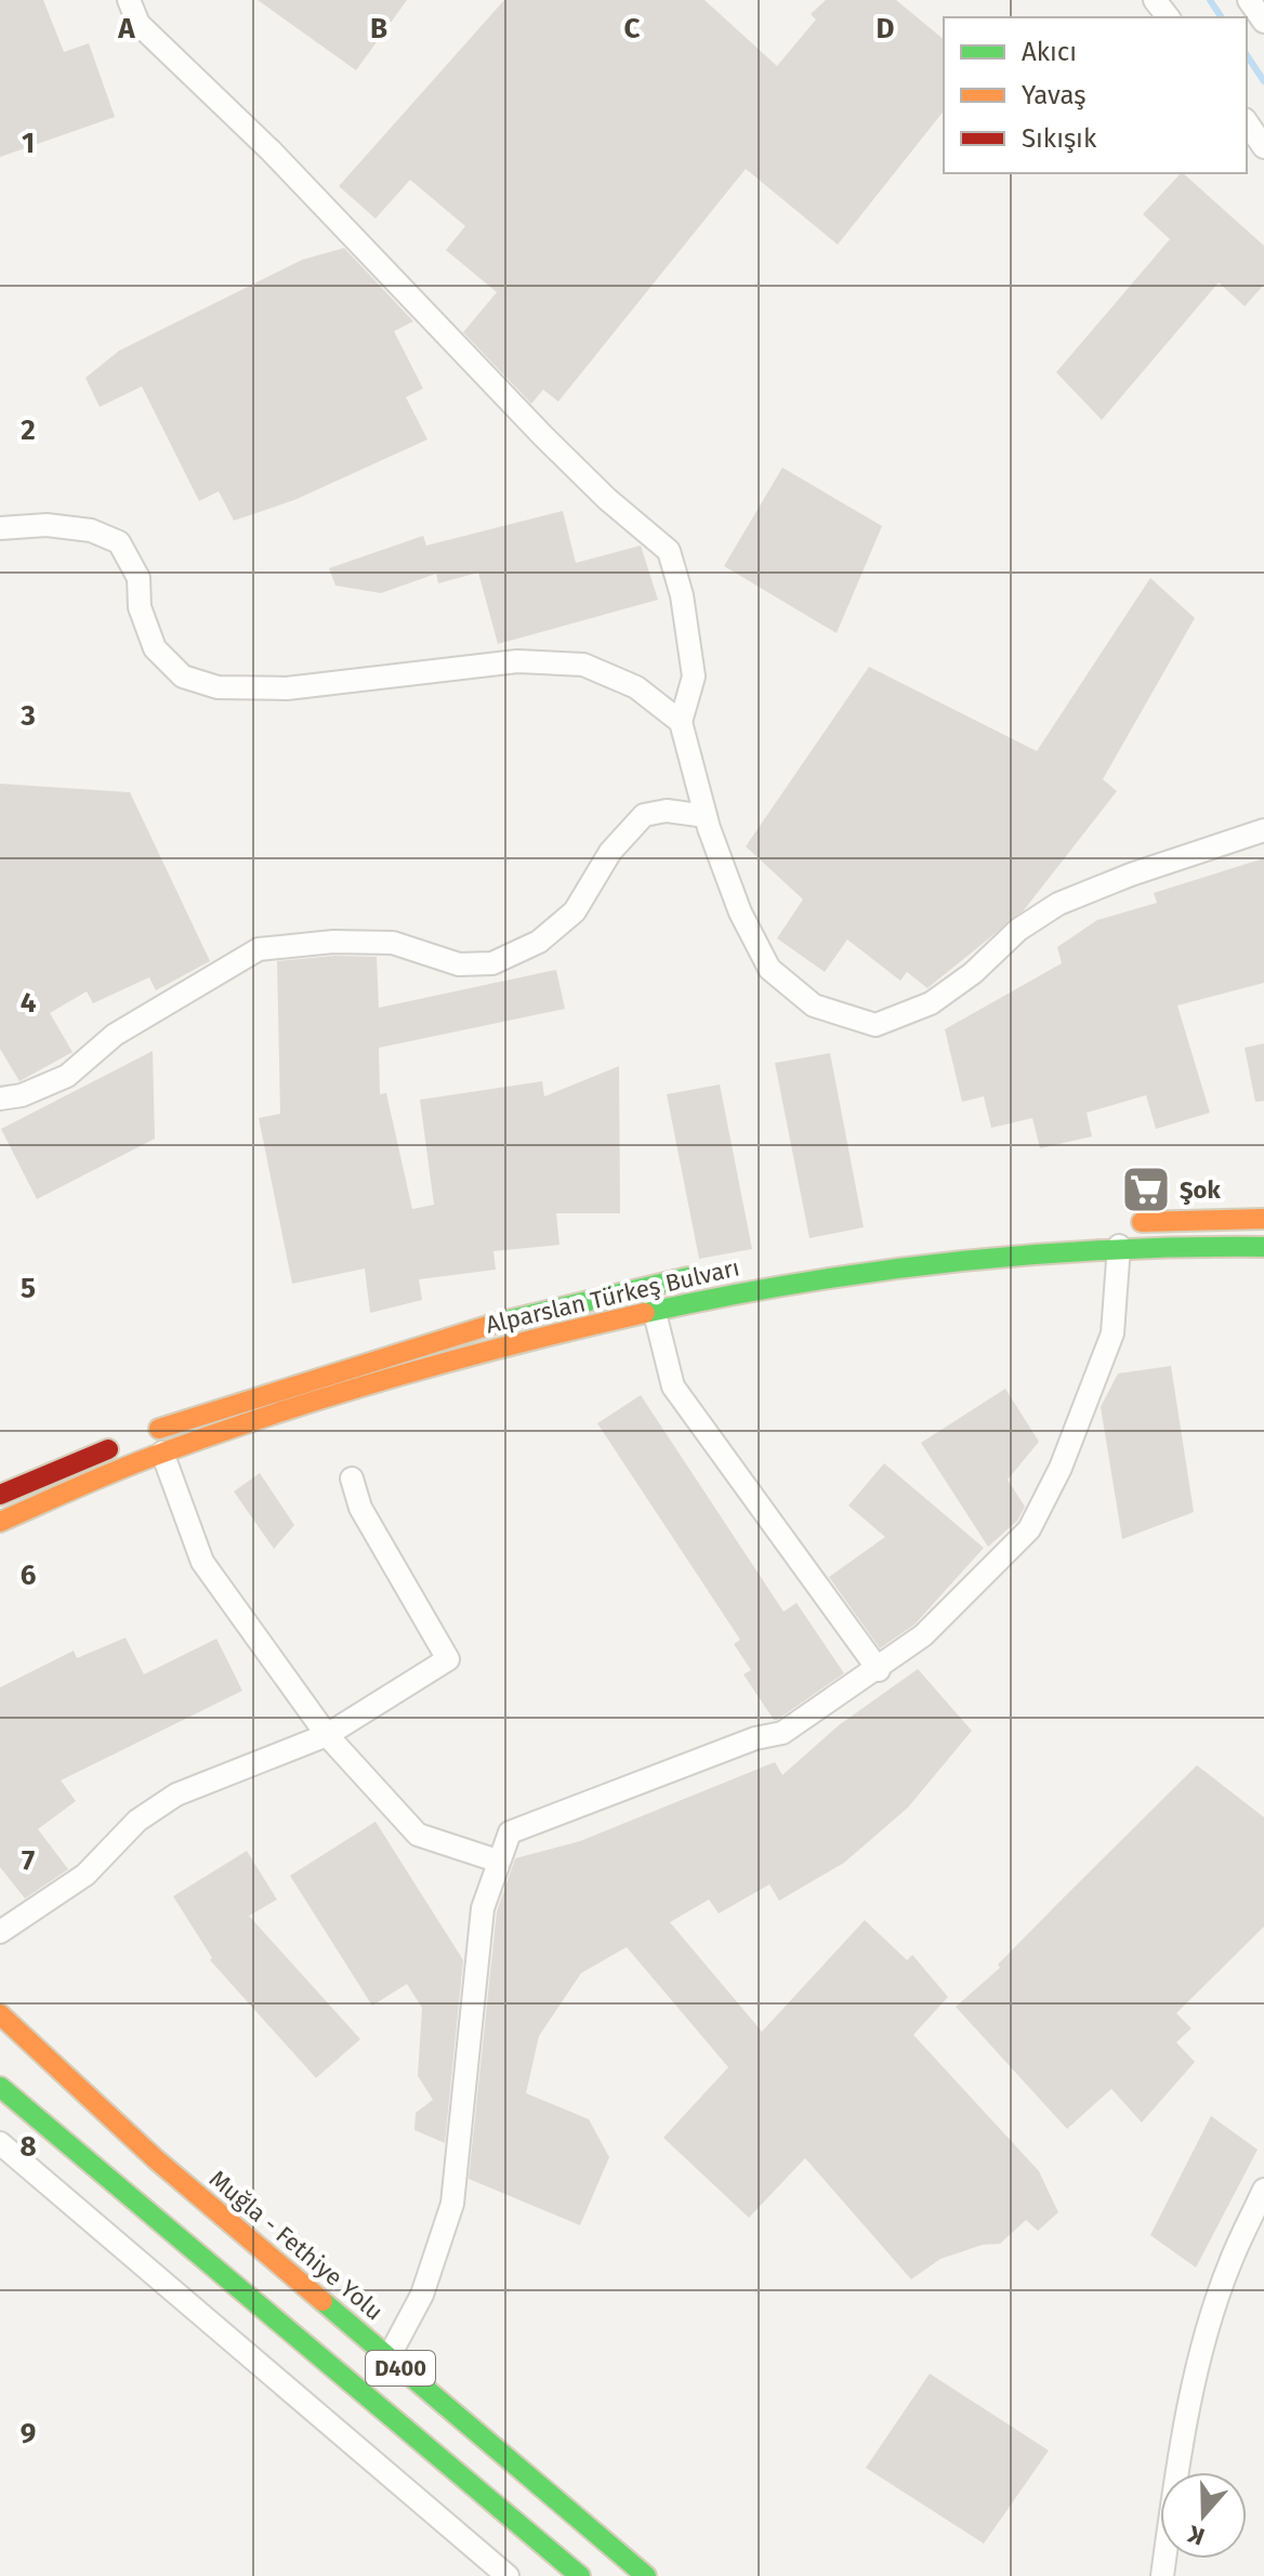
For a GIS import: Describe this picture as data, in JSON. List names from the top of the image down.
{
  "streets": {
    "main road": ["Alparslan Türkeş Bulvarı", "Muğla - Fethiye Yolu", "D400"]
  },
  "places": {
    "supermarket": ["Şok"]
  },
  "legend": ["Akıcı", "Yavaş", "Sıkışık"],
  "north": "bottom",
  "grid": {
    "columns": [
      "A",
      "B",
      "C",
      "D"
    ],
    "rows": [
      "1",
      "2",
      "3",
      "4",
      "5",
      "6",
      "7",
      "8",
      "9"
    ]
  }
}
